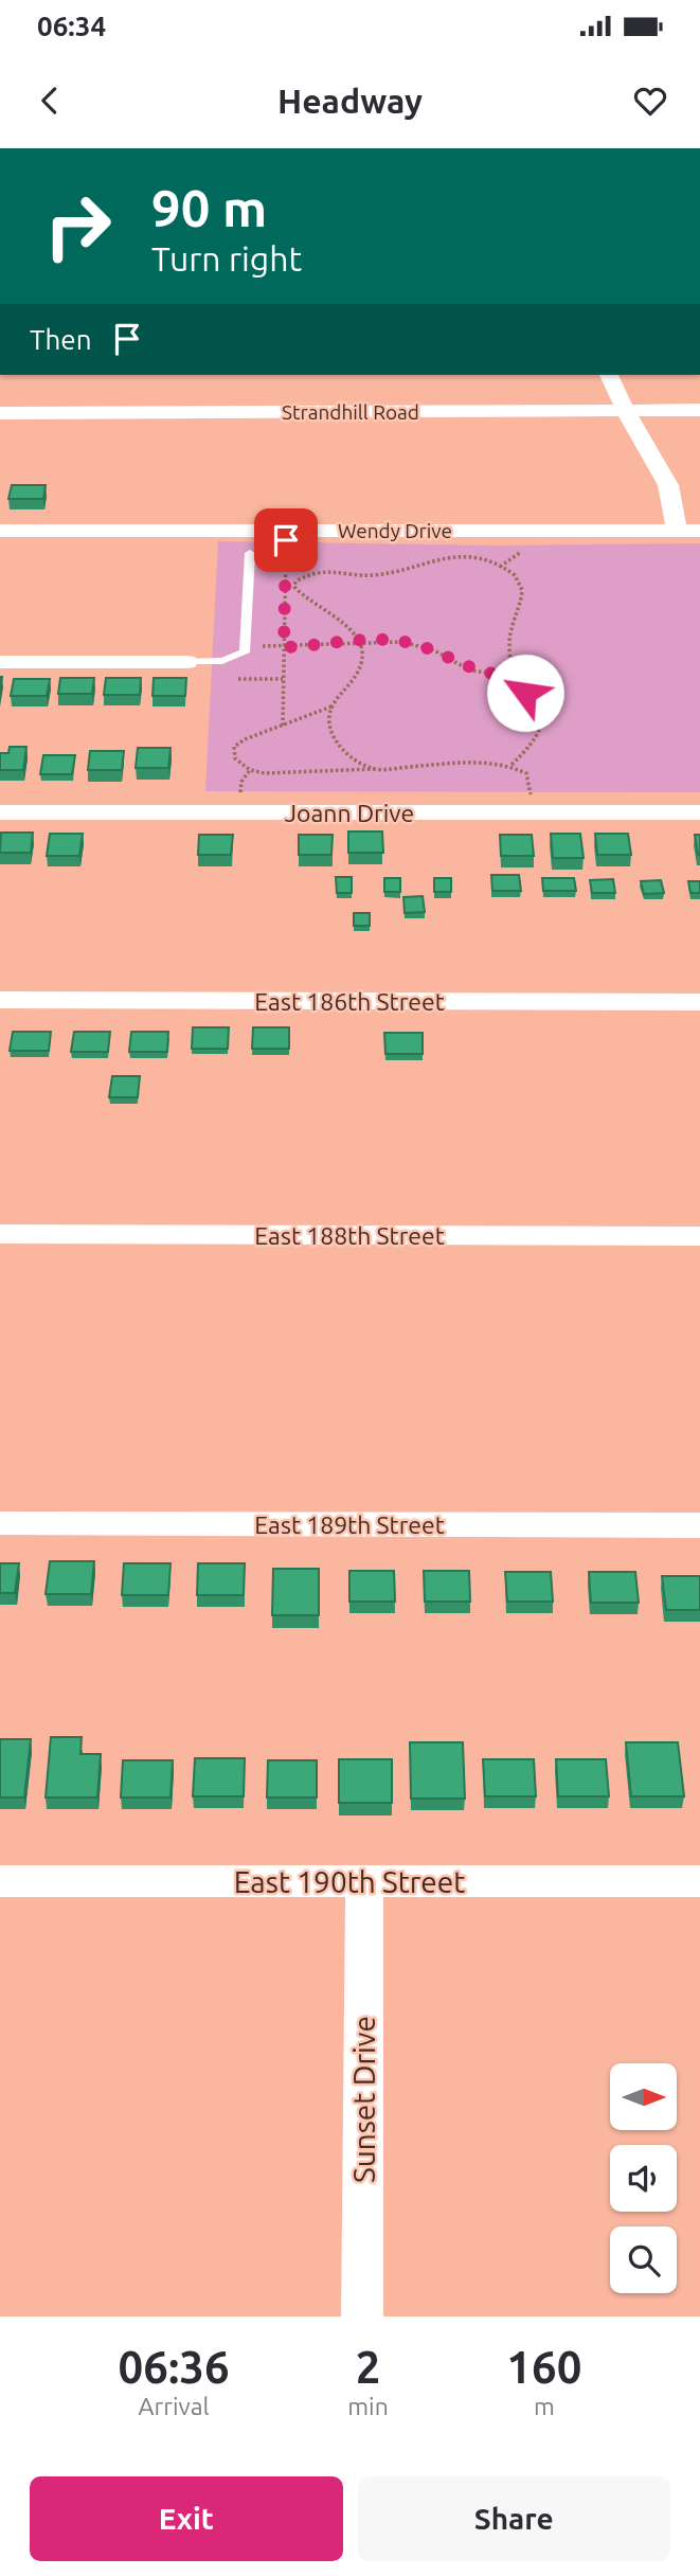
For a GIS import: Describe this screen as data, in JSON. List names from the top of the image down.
{
  "streets": {
    "street": [
      "Strandhill Road",
      "Wendy Drive",
      "Joann Drive",
      "East 186th Street",
      "East 188th Street",
      "East 189th Street",
      "East 190th Street",
      "Sunset Drive"
    ]
  },
  "crossings": [
    ["East 190th Street", "Sunset Drive"]
  ],
  "north": "right",
  "page": {
    "status": "06:34",
    "header": "Headway",
    "turn": ["90 m", "Turn right"],
    "then": "Then",
    "eta": [
      "06:36",
      "Arrival",
      "2",
      "min",
      "160",
      "m"
    ],
    "buttons": ["Exit", "Share"]
  }
}
